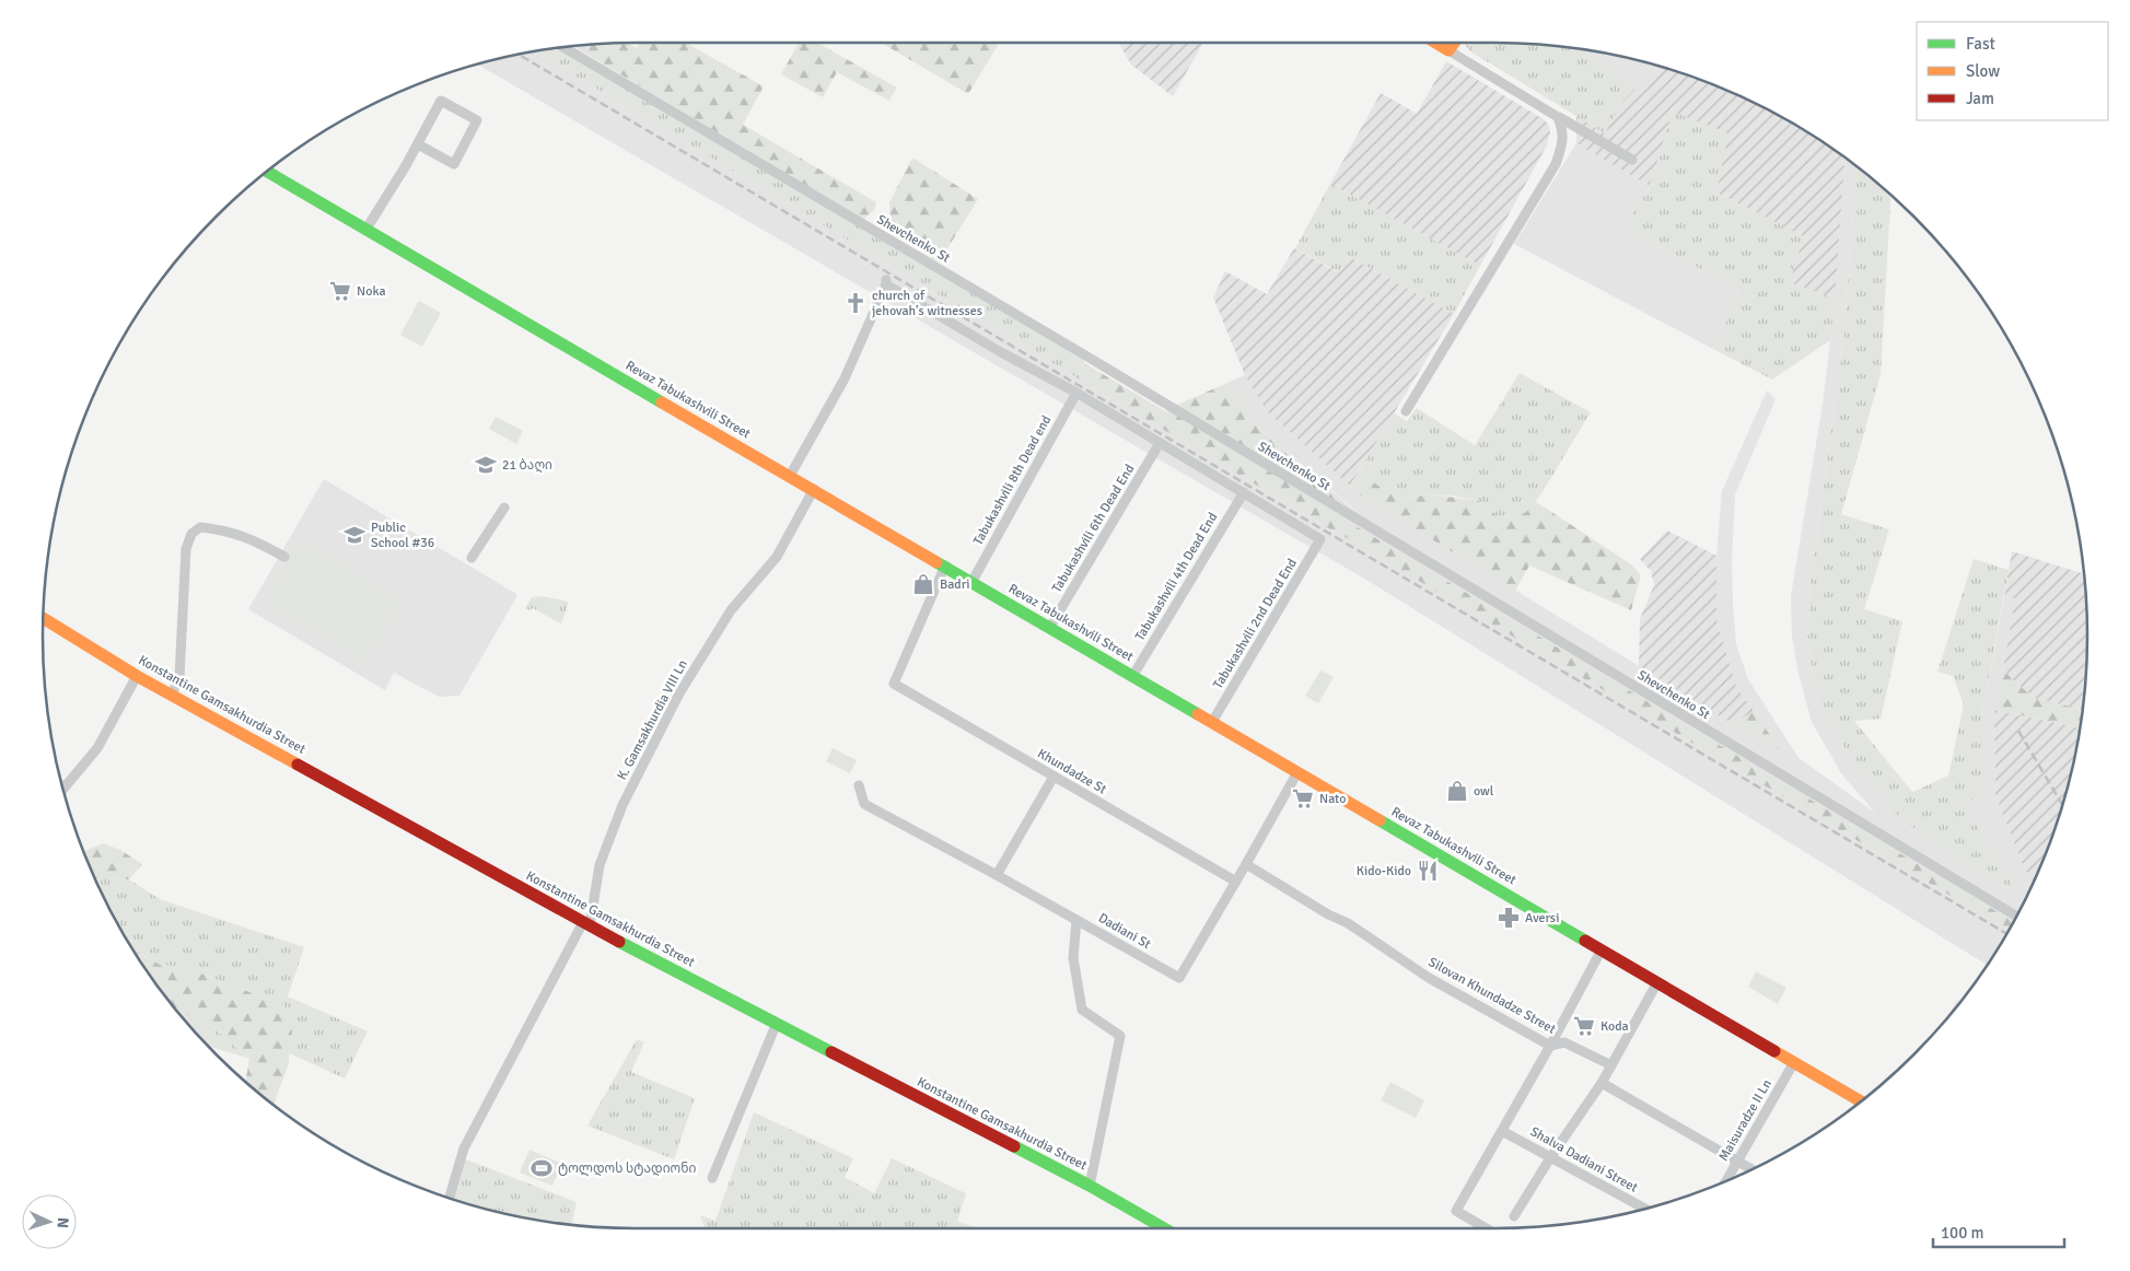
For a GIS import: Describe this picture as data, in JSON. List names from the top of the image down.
{
  "streets": {
    "main road": ["Revaz Tabukashvili Street", "Konstantine Gamsakhurdia Street"],
    "street": [
      "Shevchenko St",
      "Tabukashvili 8th Dead end",
      "Tabukashvili 6th Dead End",
      "Tabukashvili 4th Dead End",
      "Tabukashvili 2nd Dead End",
      "K. Gamsakhurdia VIII Ln",
      "Khundadze St",
      "Dadiani St",
      "Silovan Khundadze Street",
      "Maisuradze II Ln",
      "Shalva Dadiani Street"
    ]
  },
  "crossings": [
    ["Revaz Tabukashvili Street", "Tabukashvili 8th Dead end"],
    ["Revaz Tabukashvili Street", "Tabukashvili 6th Dead End"],
    ["Revaz Tabukashvili Street", "Tabukashvili 4th Dead End"],
    ["Revaz Tabukashvili Street", "Tabukashvili 2nd Dead End"],
    ["Revaz Tabukashvili Street", "K. Gamsakhurdia VIII Ln"],
    ["Revaz Tabukashvili Street", "Khundadze St"],
    ["Revaz Tabukashvili Street", "Dadiani St"],
    ["Revaz Tabukashvili Street", "Maisuradze II Ln"],
    ["Tabukashvili 4th Dead End", "Tabukashvili 2nd Dead End"],
    ["Konstantine Gamsakhurdia Street", "K. Gamsakhurdia VIII Ln"],
    ["Khundadze St", "Dadiani St"],
    ["Dadiani St", "Silovan Khundadze Street"]
  ],
  "places": {
    "supermarket": ["Noka", "Nato", "Koda"],
    "church": ["church of jehovah's witnesses"],
    "school or university": ["21 ბაღი", "Public School #36"],
    "shop": ["Badri", "owl"],
    "restaurant": ["Kido-Kido"],
    "pharmacy": ["Aversi"],
    "sports": ["ტოლდოს სტადიონი"]
  },
  "legend": ["Fast", "Slow", "Jam"],
  "scale_bar": "100 m",
  "north": "right"
}
